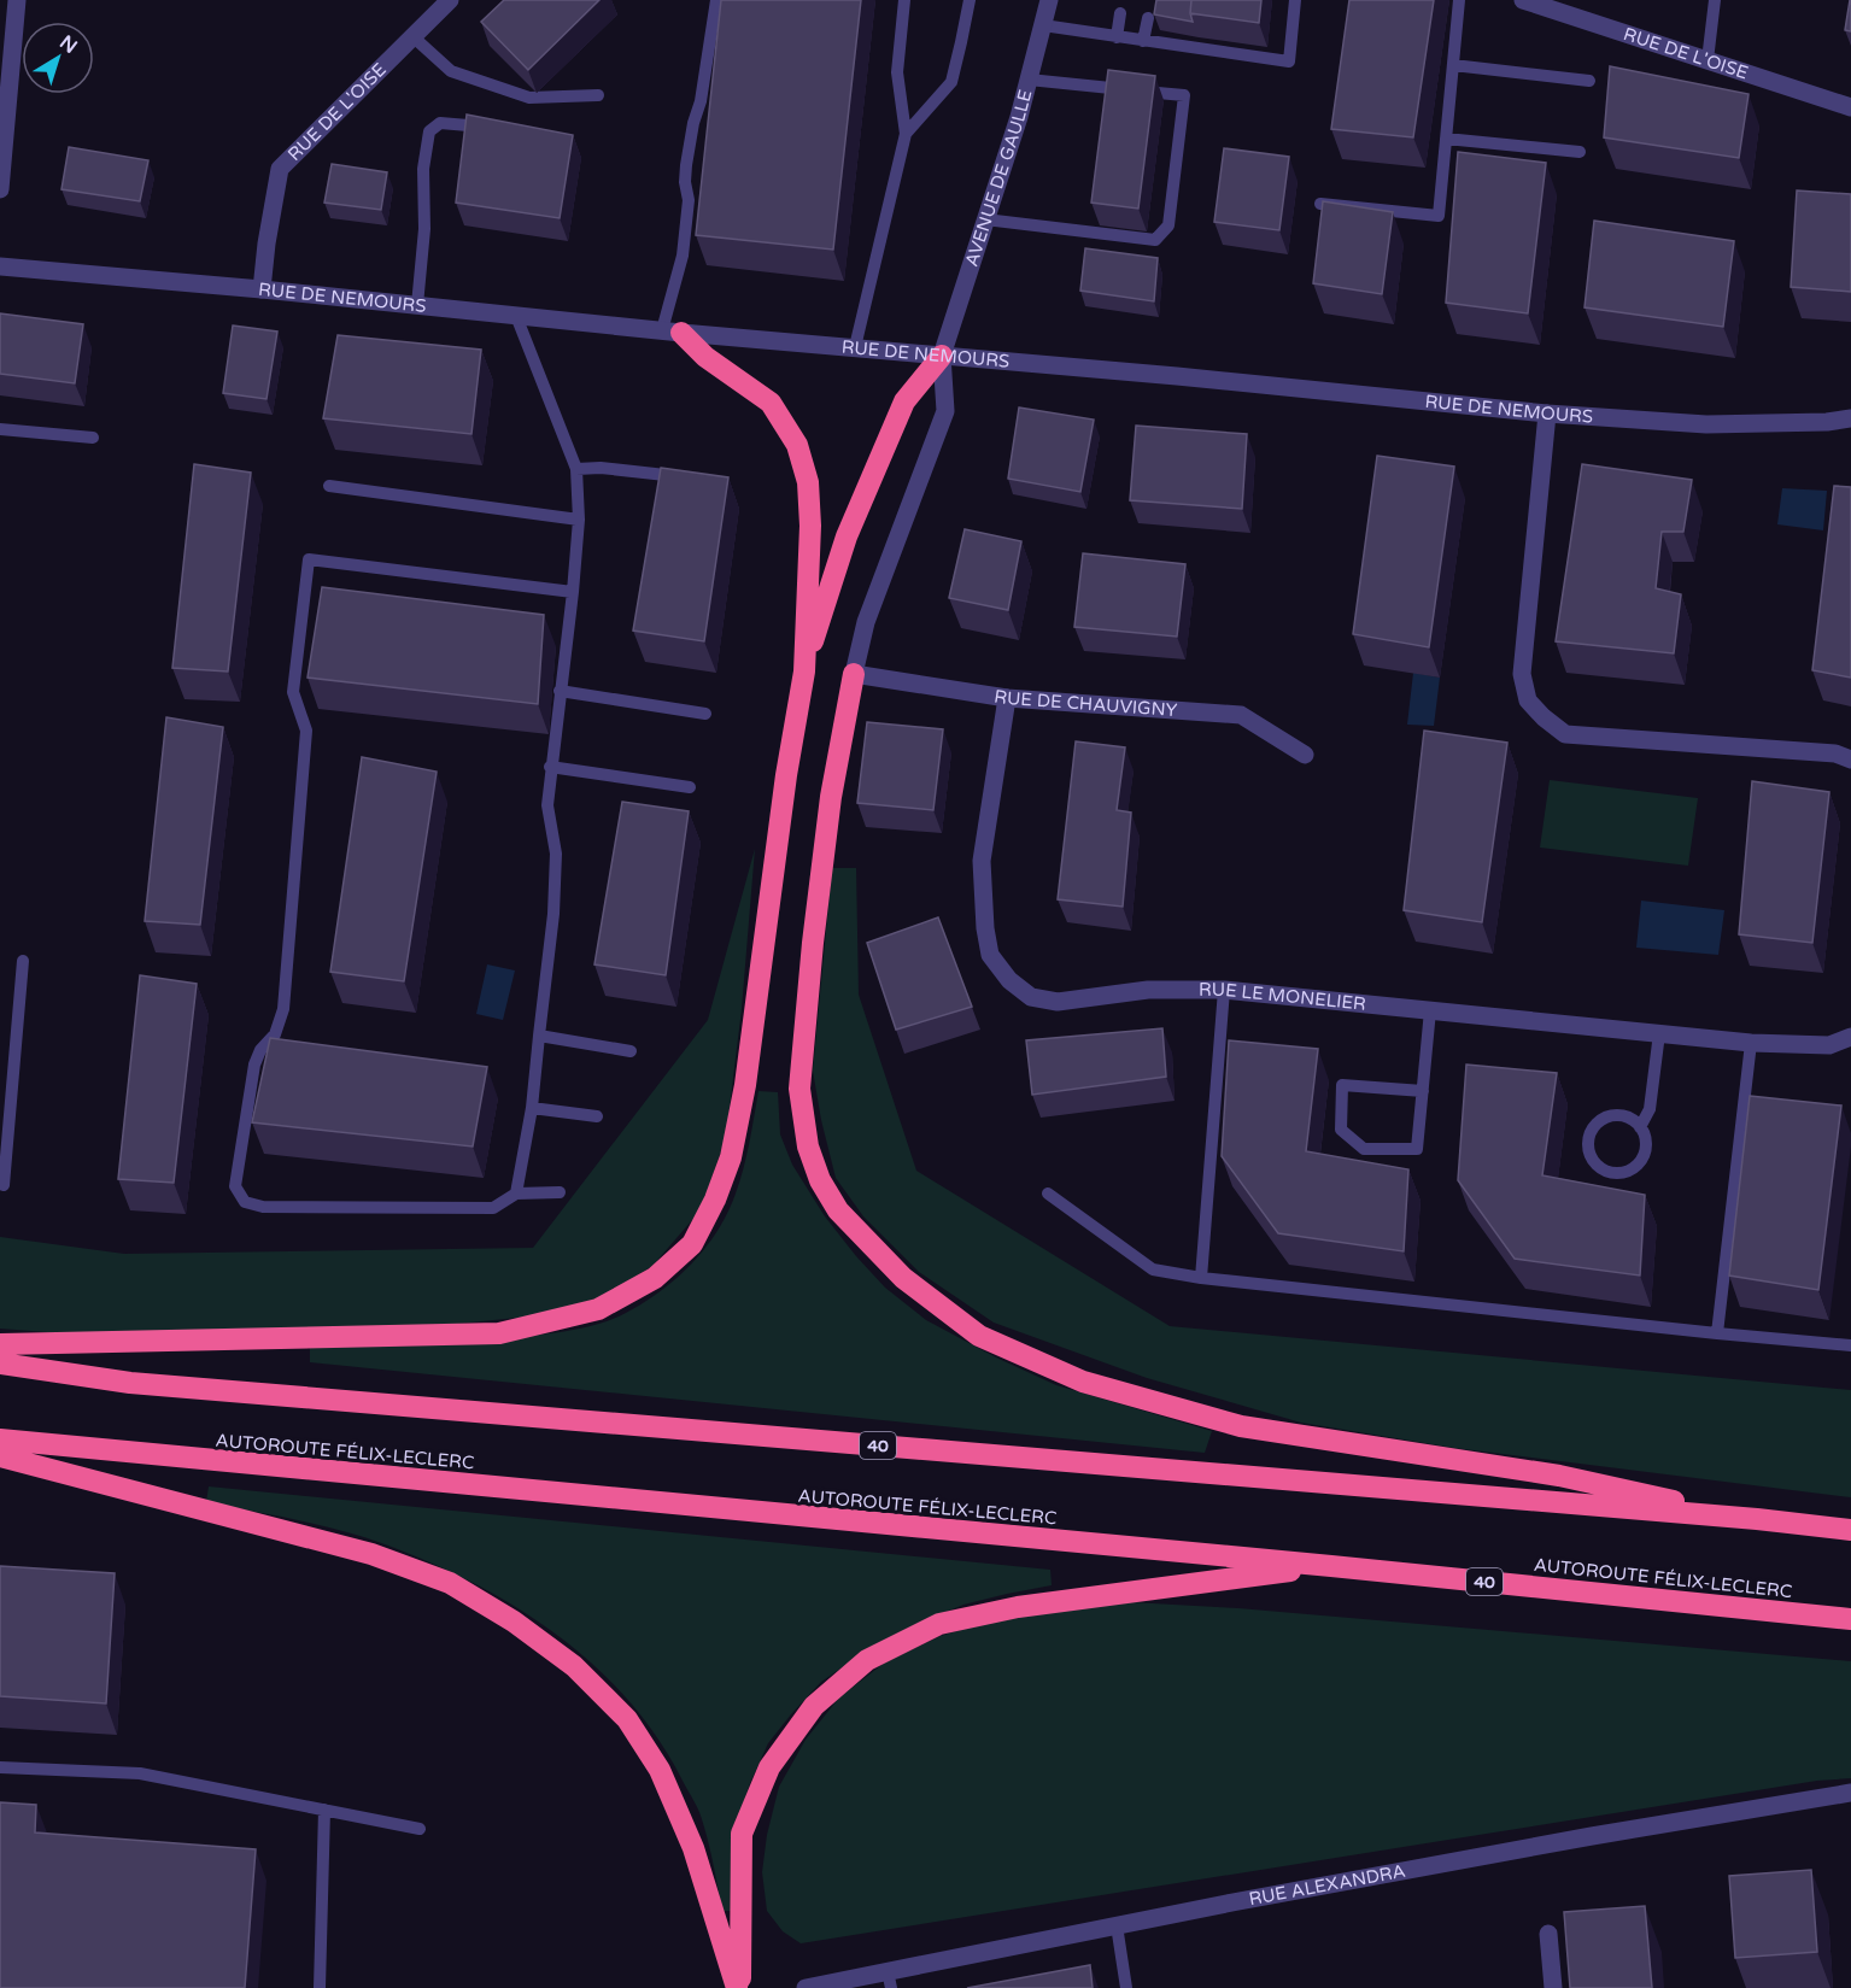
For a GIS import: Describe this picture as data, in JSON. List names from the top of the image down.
{
  "streets": {
    "highway": ["40", "AUTOROUTE FÉLIX-LECLERC"],
    "street": [
      "RUE DE L'OISE",
      "AVENUE DE GAULLE",
      "RUE DE NEMOURS",
      "RUE DE CHAUVIGNY",
      "RUE LE MONELIER",
      "RUE ALEXANDRA"
    ]
  },
  "crossings": [
    ["RUE DE L'OISE", "RUE DE NEMOURS"],
    ["AVENUE DE GAULLE", "RUE DE NEMOURS"],
    ["RUE DE CHAUVIGNY", "RUE LE MONELIER"]
  ],
  "north": "top right"
}
